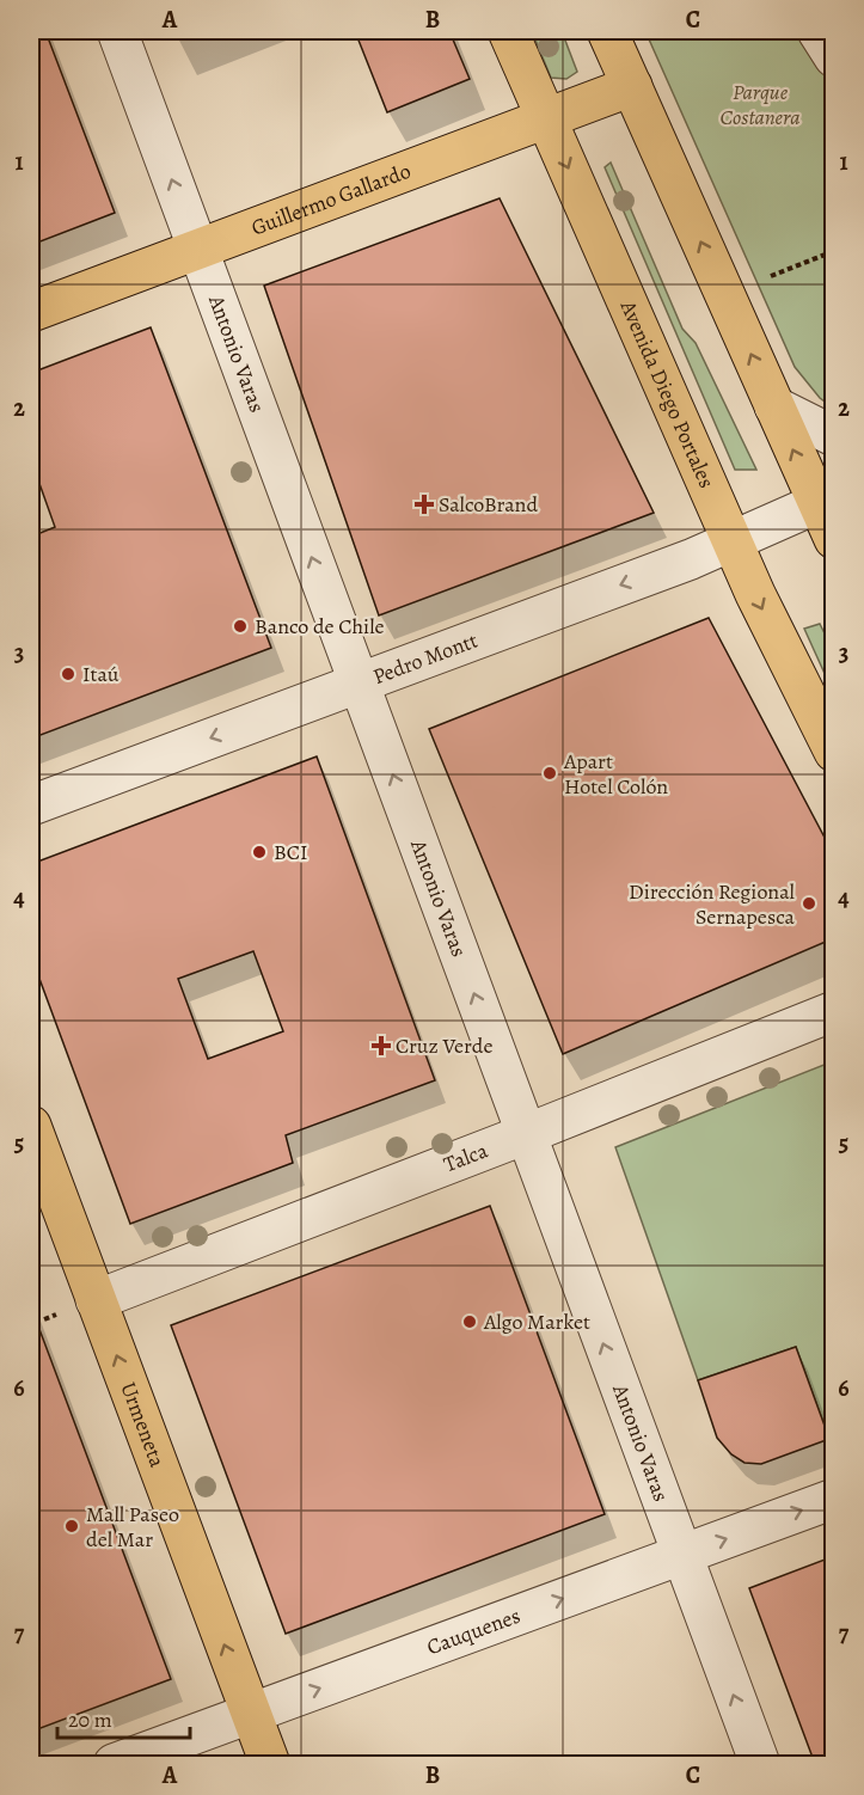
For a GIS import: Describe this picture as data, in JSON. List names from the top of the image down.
{
  "streets": {
    "main road": ["Guillermo Gallardo", "Avenida Diego Portales", "Urmeneta"],
    "street": [
      "Antonio Varas",
      "Pedro Montt",
      "Talca",
      "Cauquenes"
    ]
  },
  "crossings": [
    ["Guillermo Gallardo", "Antonio Varas"],
    ["Guillermo Gallardo", "Avenida Diego Portales"],
    ["Antonio Varas", "Pedro Montt"],
    ["Antonio Varas", "Talca"],
    ["Antonio Varas", "Cauquenes"],
    ["Avenida Diego Portales", "Pedro Montt"],
    ["Talca", "Urmeneta"],
    ["Urmeneta", "Cauquenes"]
  ],
  "one_way": [
    "Antonio Varas",
    "Pedro Montt",
    "Urmeneta",
    "Cauquenes"
  ],
  "parks": ["Parque Costanera"],
  "places": {
    "health": ["SalcoBrand", "Cruz Verde"],
    "other": [
      "Banco de Chile",
      "Itaú",
      "Apart Hotel Colón",
      "BCI",
      "Dirección Regional Sernapesca",
      "Algo Market",
      "Mall Paseo del Mar"
    ]
  },
  "scale_bar": "20 m",
  "grid": {
    "columns": ["A", "B", "C"],
    "rows": [
      "1",
      "2",
      "3",
      "4",
      "5",
      "6",
      "7"
    ]
  }
}
